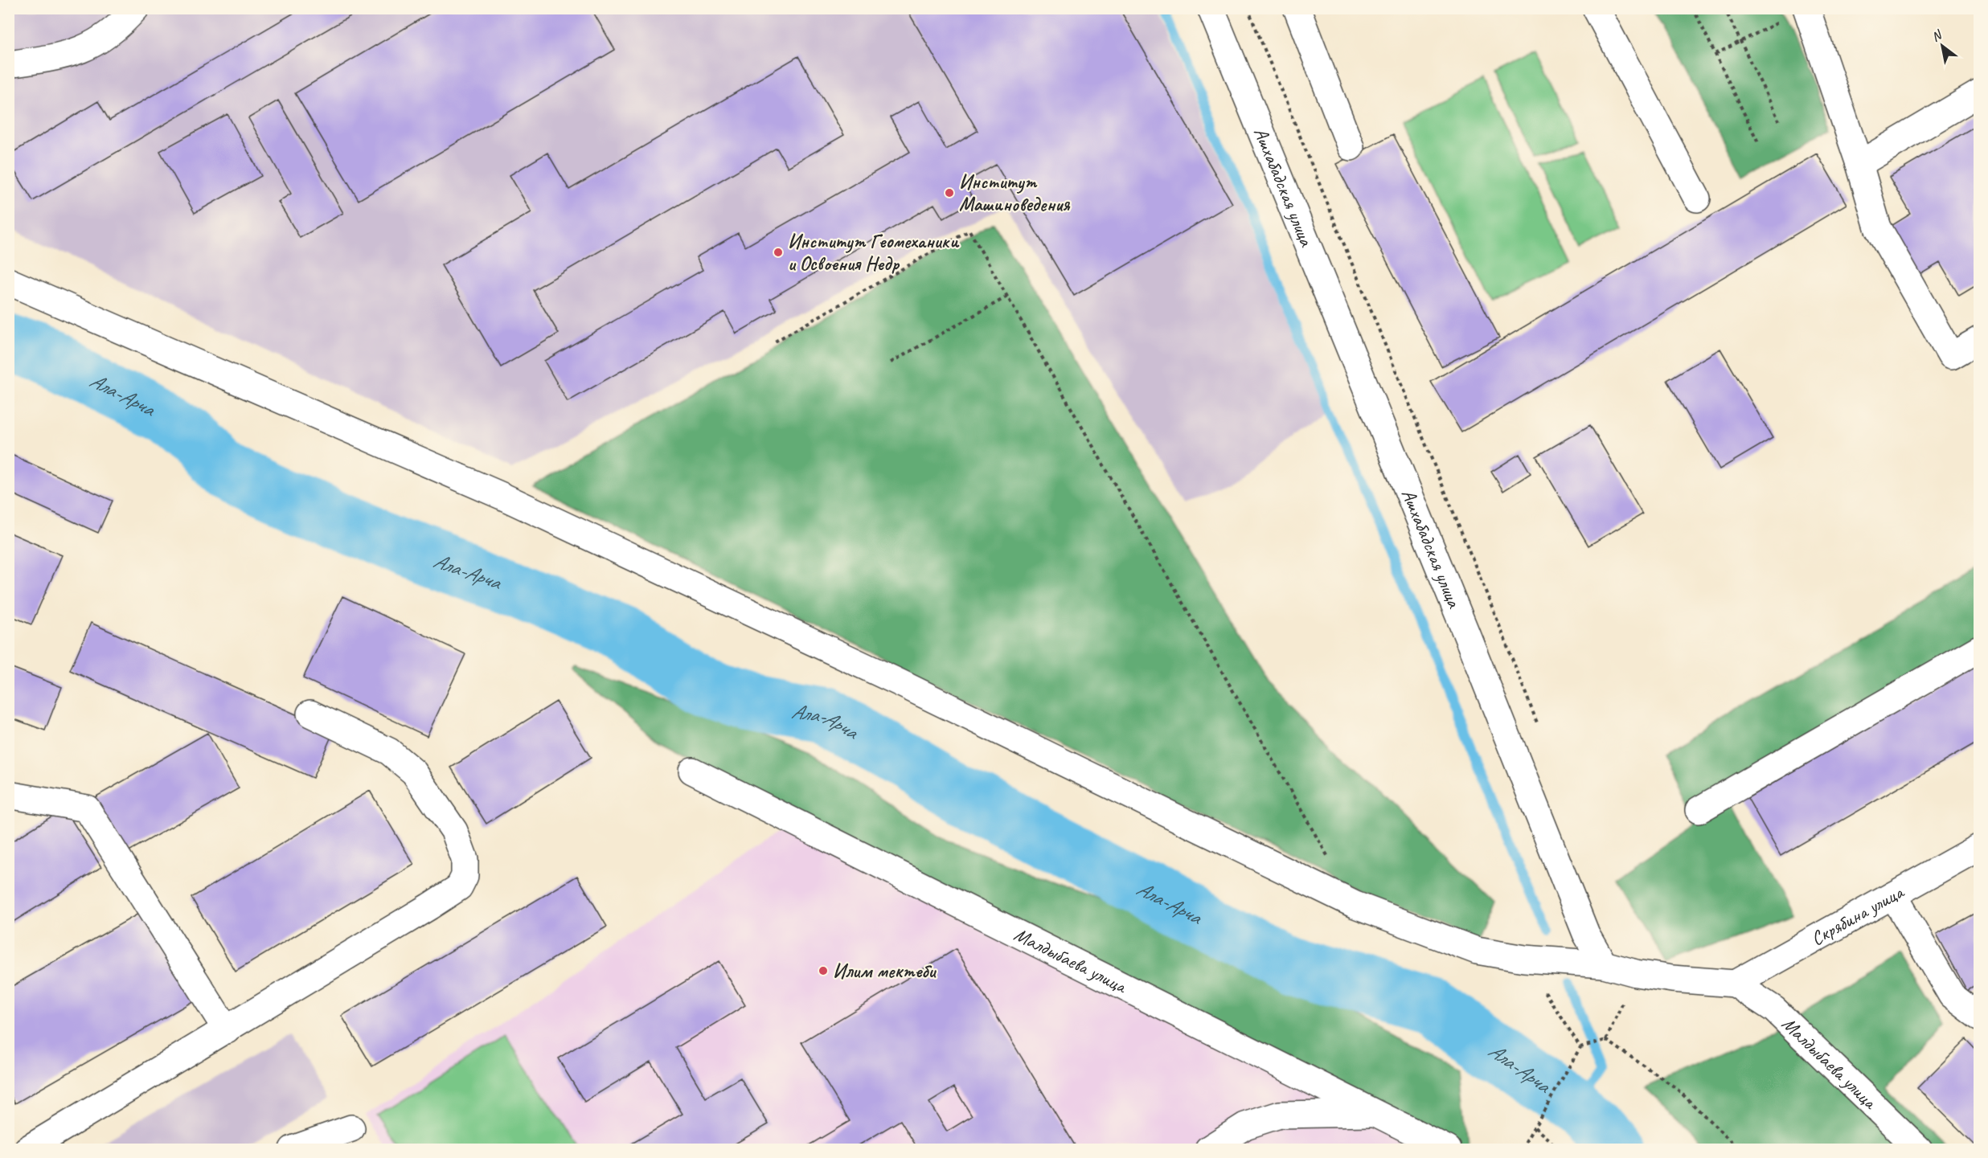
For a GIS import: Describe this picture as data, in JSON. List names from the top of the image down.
{
  "streets": {
    "street": ["Ашхабадская улица", "Скрябина улица", "Малдыбаева улица"]
  },
  "crossings": [
    ["Скрябина улица", "Малдыбаева улица"]
  ],
  "water": ["Ала-Арча"],
  "places": ["Институт Машиноведения", "Институт Геомеханики и Освоения Недр", "Илим мектеби"],
  "north": "top left"
}
